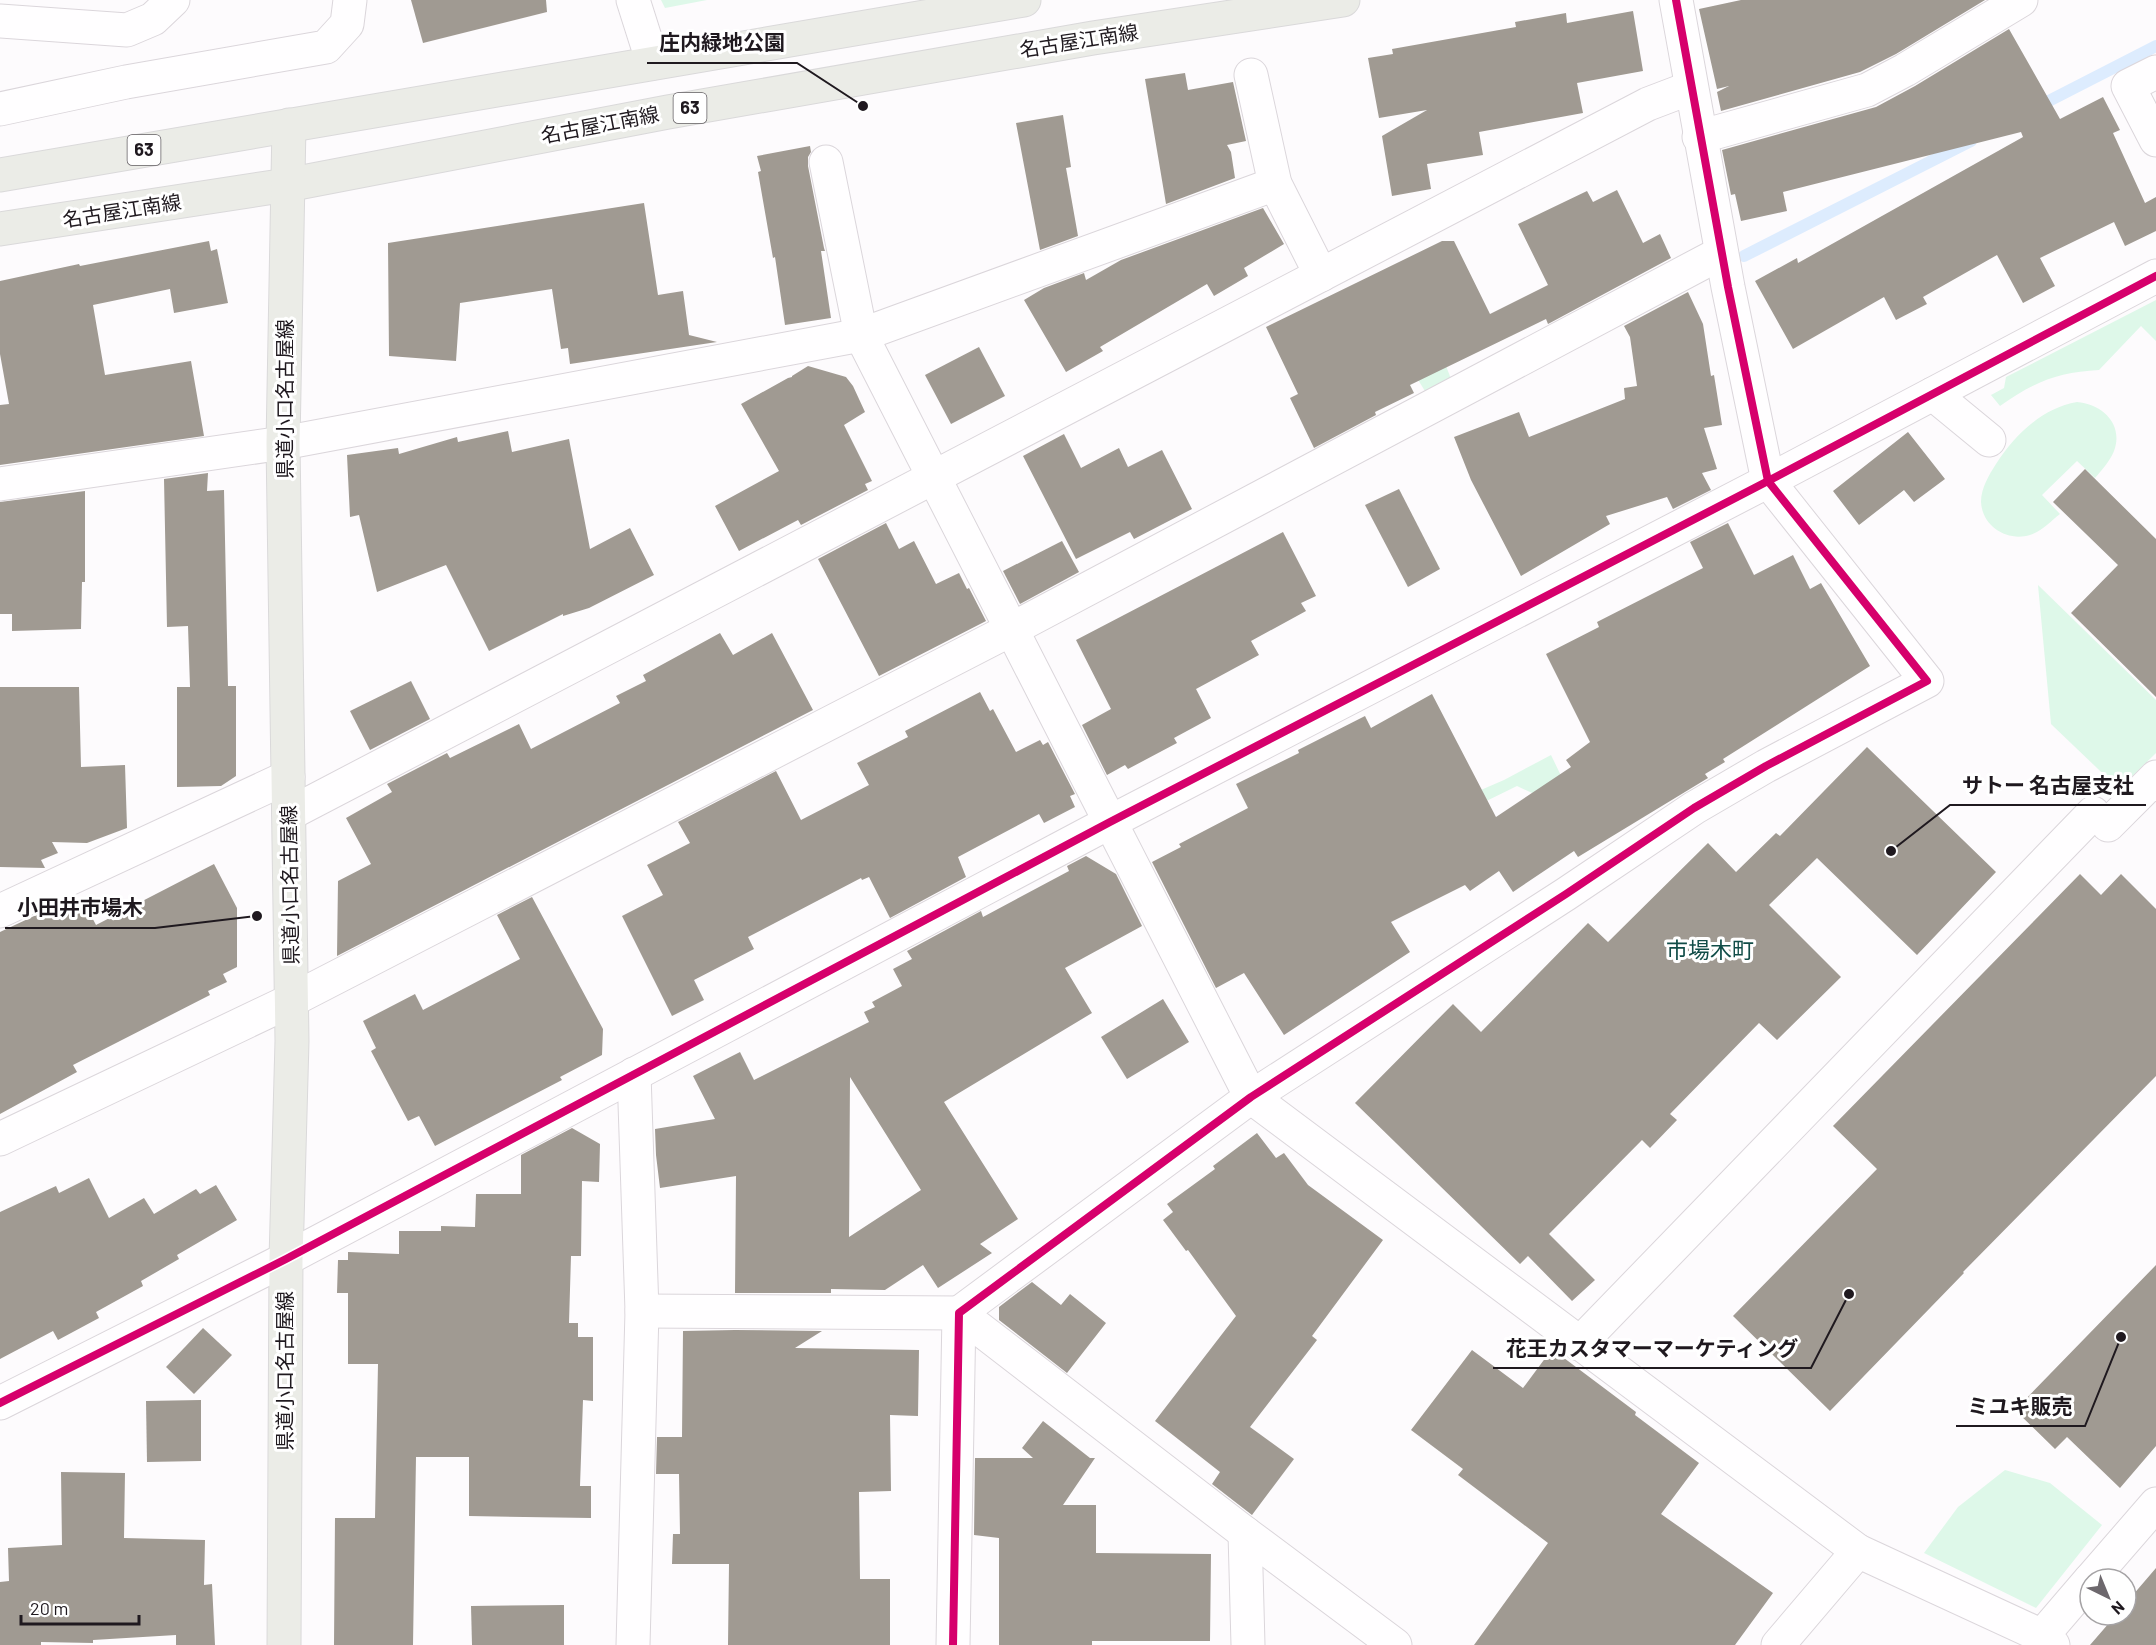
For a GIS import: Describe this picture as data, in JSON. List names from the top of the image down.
{
  "streets": {
    "main road": ["名古屋江南線", "63", "県道小口名古屋線"]
  },
  "crossings": [
    ["名古屋江南線", "県道小口名古屋線"],
    ["63", "県道小口名古屋線"]
  ],
  "districts": ["市場木町"],
  "places": [
    "庄内緑地公園",
    "サトー 名古屋支社",
    "小田井市場木",
    "花王カスタマーマーケティング",
    "ミユキ販売"
  ],
  "scale_bar": "20 m",
  "north": "bottom right"
}
